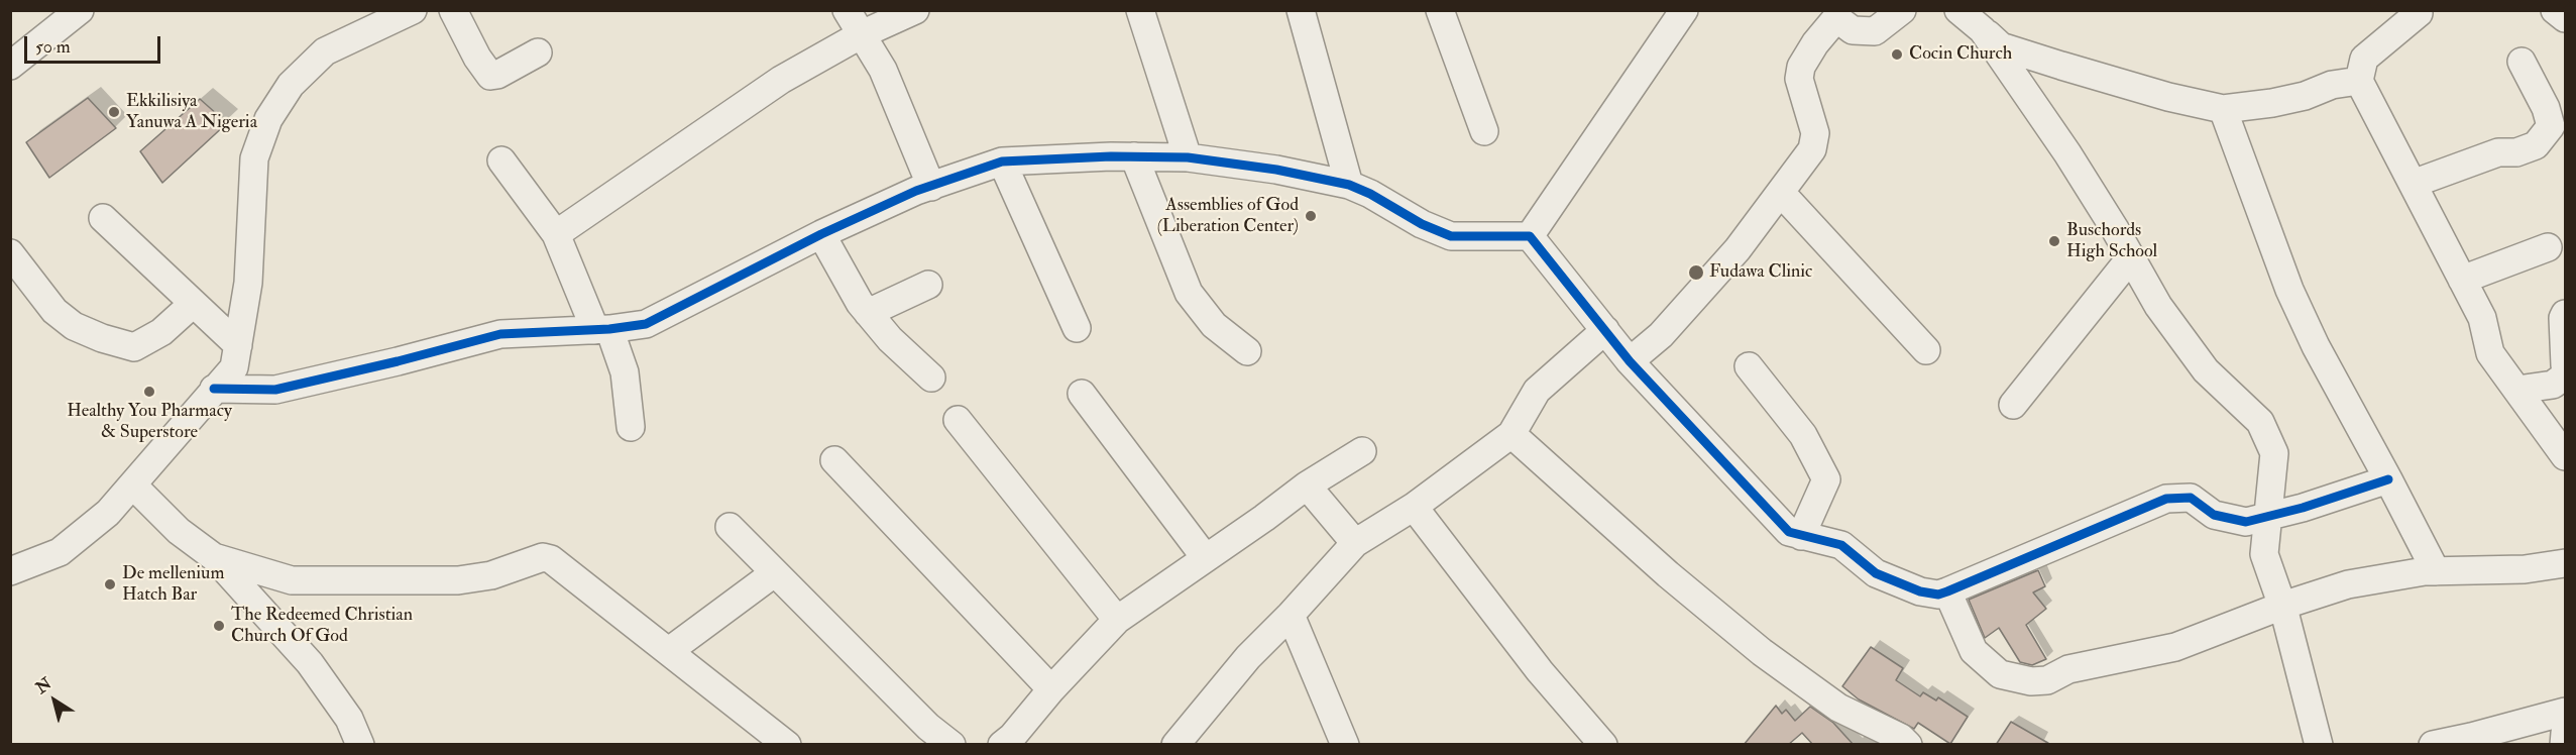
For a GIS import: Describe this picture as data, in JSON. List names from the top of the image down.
{
  "places": [
    "Cocin Church",
    "Ekkilisiya Yanuwa A Nigeria",
    "Assemblies of God (Liberation Center)",
    "Buschords High School",
    "Fudawa Clinic",
    "Healthy You Pharmacy & Superstore",
    "De mellenium Hatch Bar",
    "The Redeemed Christian Church Of God"
  ],
  "scale_bar": "50 m",
  "north": "top left"
}
